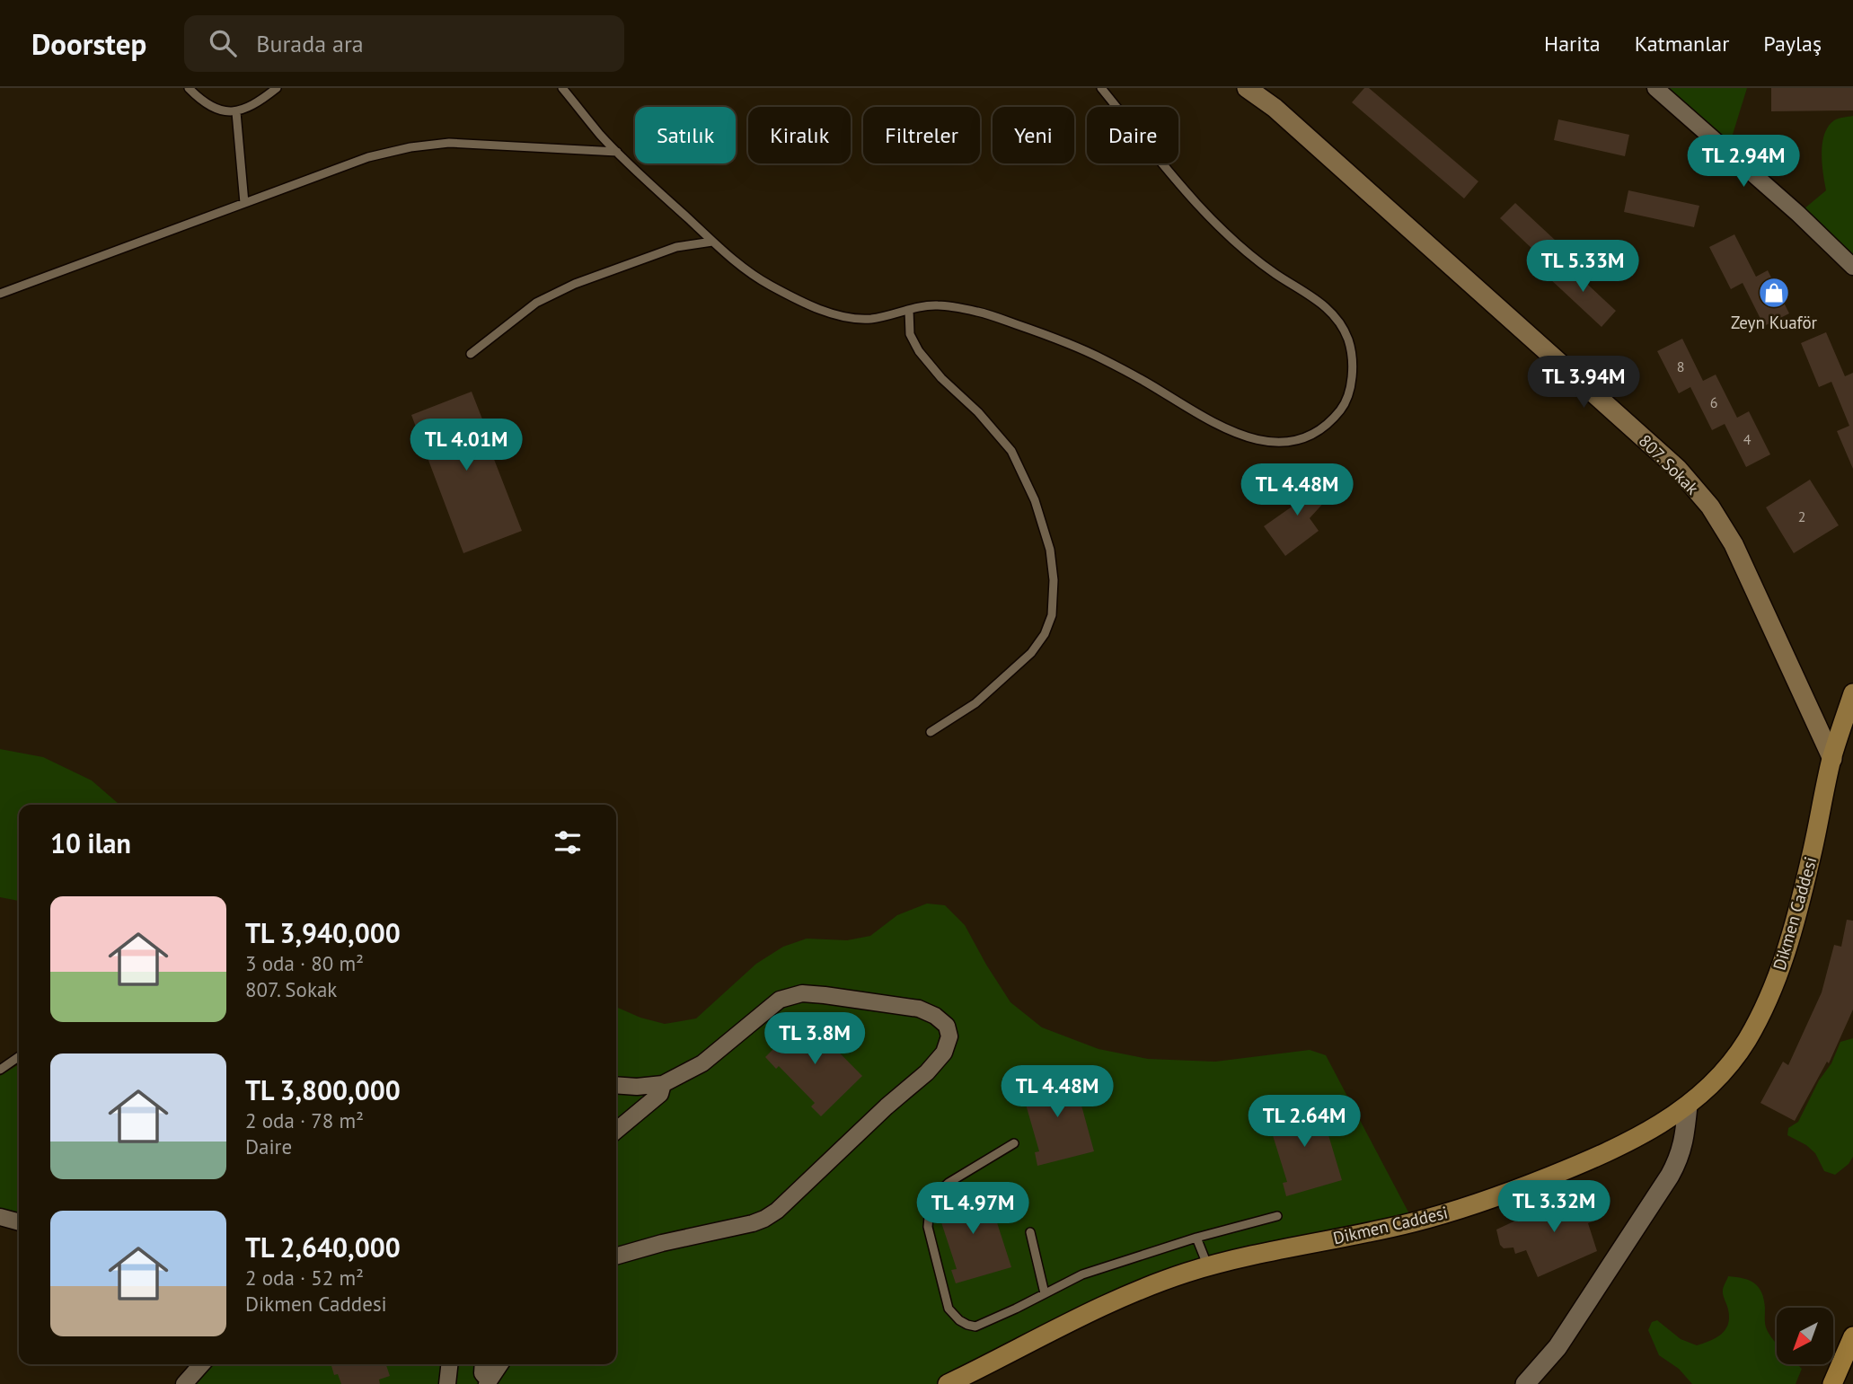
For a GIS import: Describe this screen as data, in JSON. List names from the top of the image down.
{
  "streets": {
    "main road": ["807. Sokak", "Dikmen Caddesi"]
  },
  "crossings": [
    ["807. Sokak", "Dikmen Caddesi"]
  ],
  "places": {
    "shop": ["Zeyn Kuaför"]
  },
  "house_numbers": [
    "8",
    "6",
    "4",
    "2"
  ],
  "north": "bottom left",
  "page": {
    "header": "Doorstep",
    "search": "Burada ara",
    "nav": ["Harita", "Katmanlar", "Paylaş"],
    "chip": [
      "Satılık",
      "Kiralık",
      "Filtreler",
      "Yeni",
      "Daire"
    ],
    "price": [
      "TL 2.94M",
      "TL 5.33M",
      "TL 3.94M",
      "TL 4.01M",
      "TL 4.48M",
      "TL 3.8M",
      "TL 4.48M",
      "TL 2.64M",
      "TL 3.32M",
      "TL 4.97M"
    ],
    "heading": "10 ilan",
    "list": [
      {
        "name": "TL 3,940,000",
        "note": "3 oda · 80 m² · 807. Sokak"
      },
      {
        "name": "TL 3,800,000",
        "note": "2 oda · 78 m² · Daire"
      },
      {
        "name": "TL 2,640,000",
        "note": "2 oda · 52 m² · Dikmen Caddesi"
      }
    ]
  }
}
